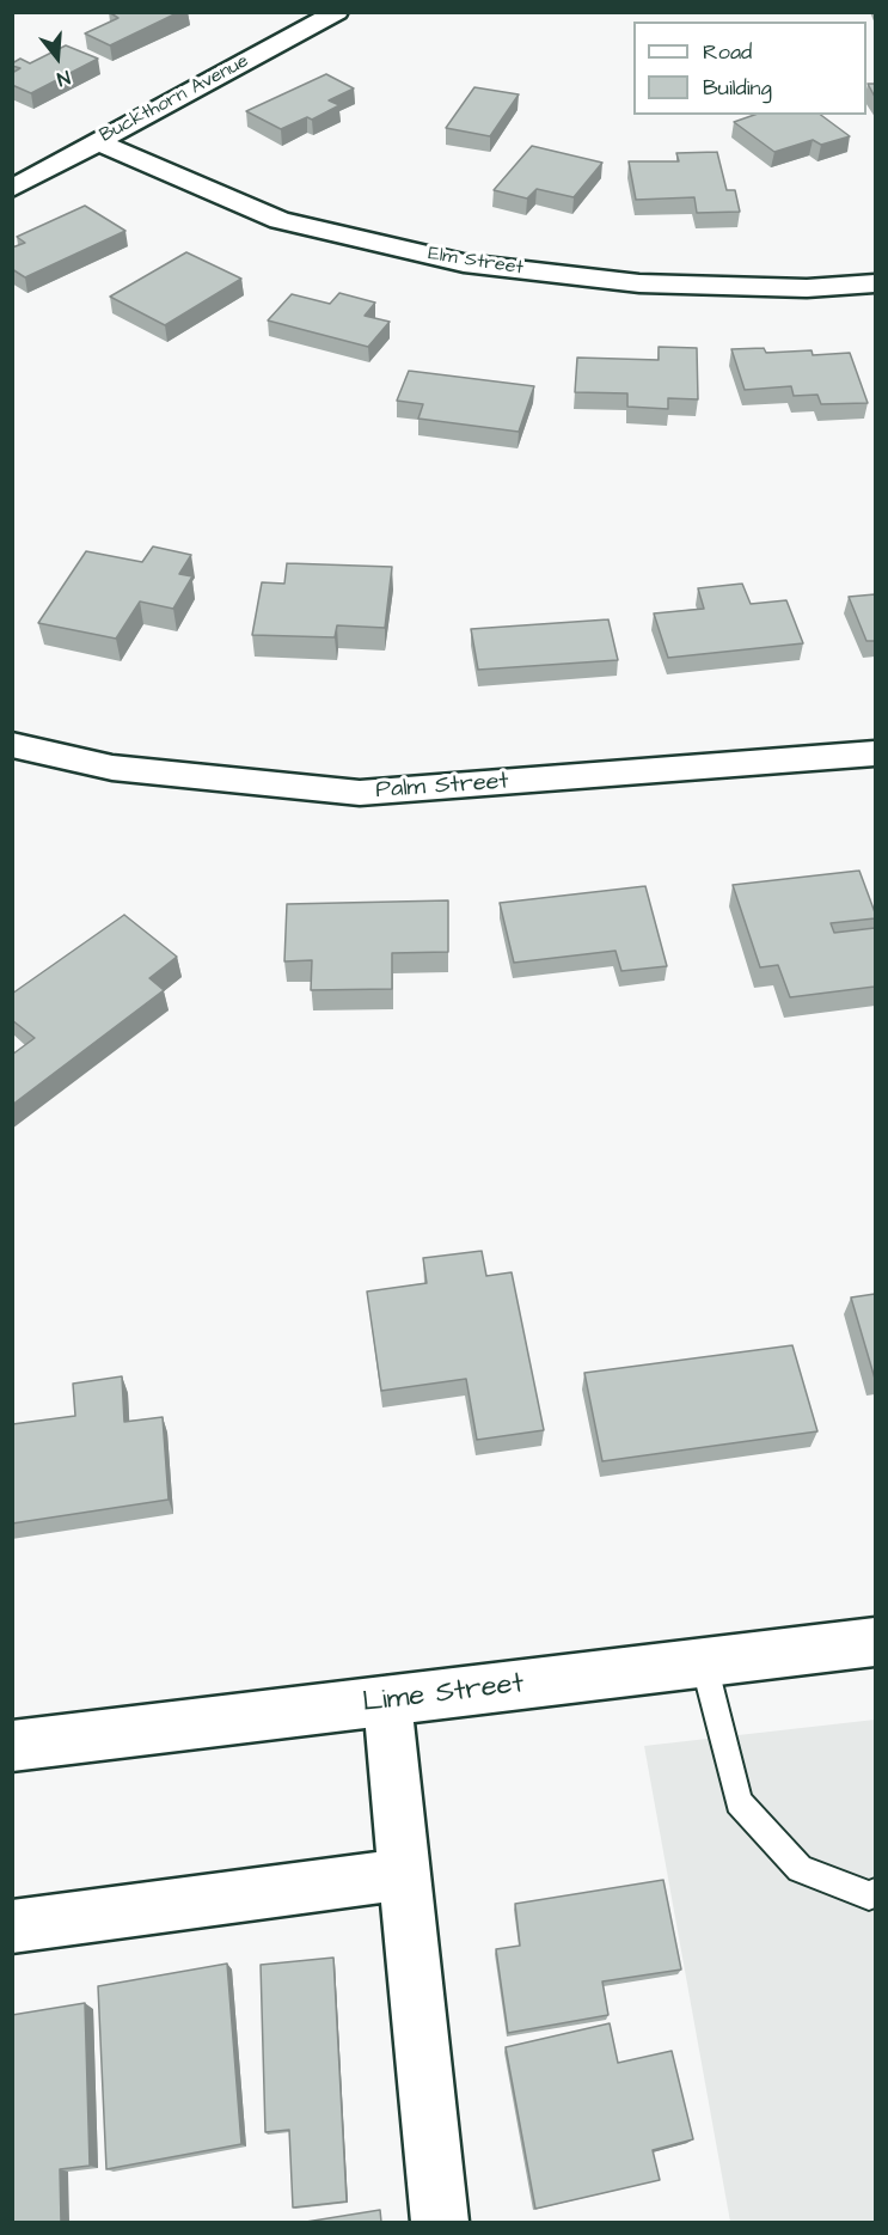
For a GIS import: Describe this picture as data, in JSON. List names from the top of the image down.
{
  "streets": {
    "street": [
      "Buckthorn Avenue",
      "Elm Street",
      "Palm Street",
      "Lime Street"
    ]
  },
  "crossings": [
    ["Buckthorn Avenue", "Elm Street"]
  ],
  "legend": ["Road", "Building"],
  "north": "bottom"
}
